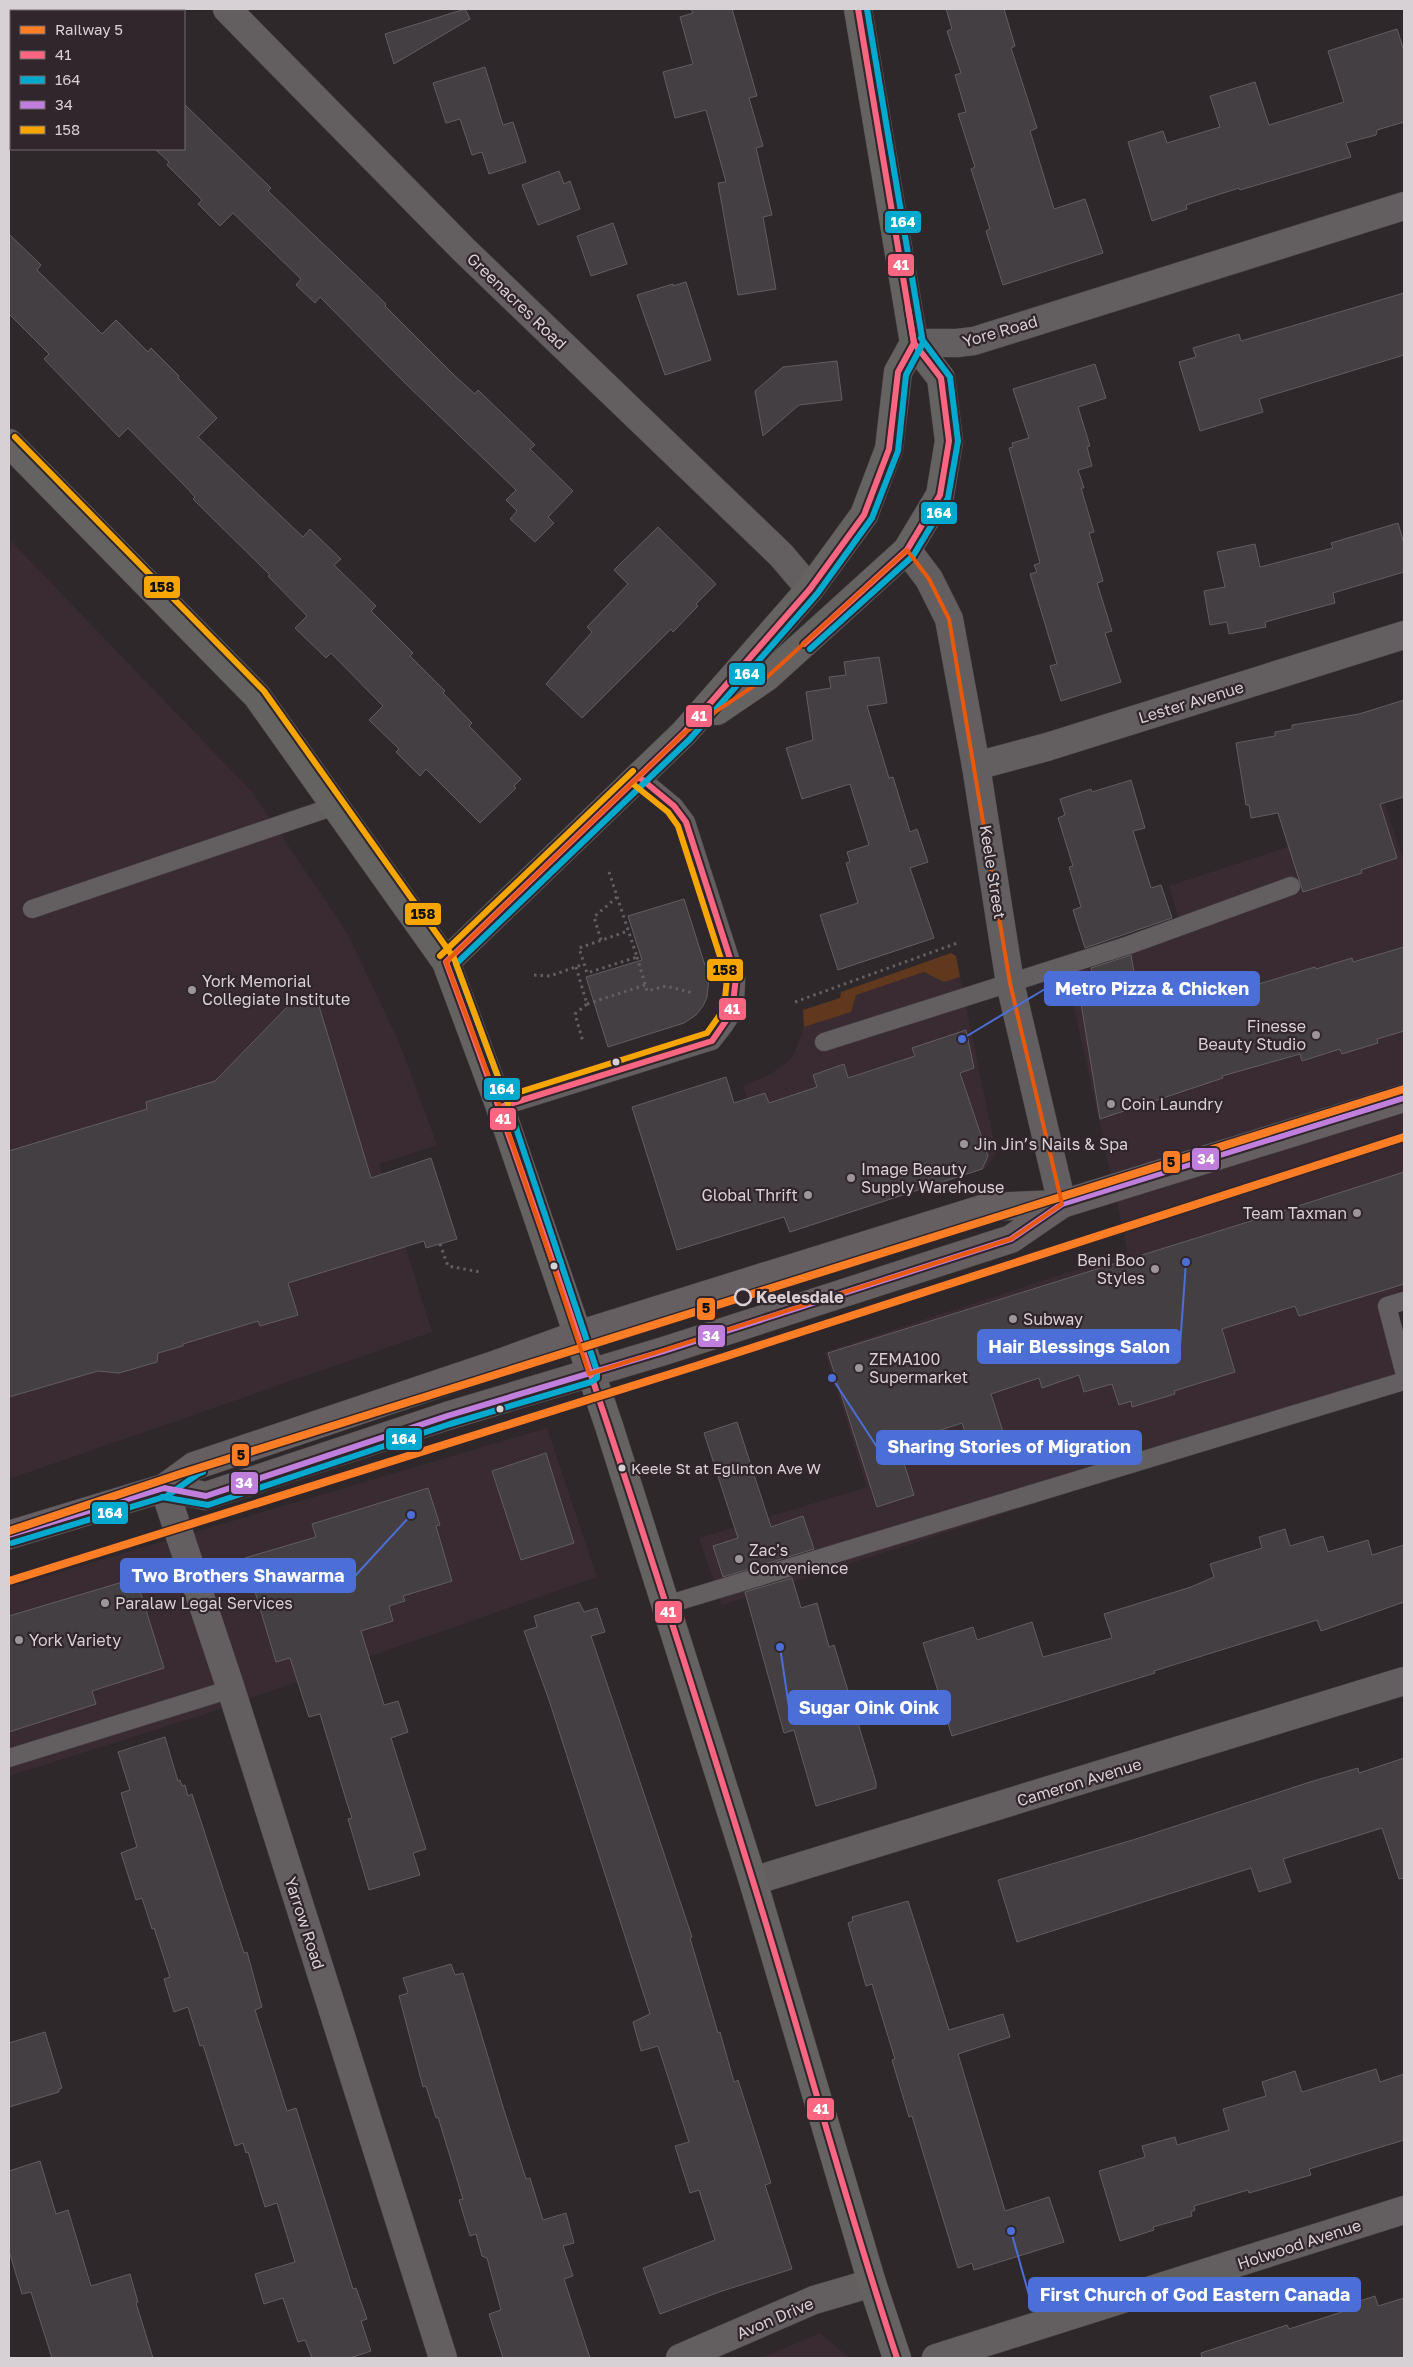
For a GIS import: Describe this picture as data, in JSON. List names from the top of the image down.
{
  "streets": {
    "street": [
      "Greenacres Road",
      "Yore Road",
      "Lester Avenue",
      "Keele Street",
      "Cameron Avenue",
      "Yarrow Road",
      "Holwood Avenue",
      "Avon Drive"
    ]
  },
  "crossings": [
    ["Lester Avenue", "Keele Street"]
  ],
  "places": [
    "York Memorial Collegiate Institute",
    "Finesse Beauty Studio",
    "Metro Pizza & Chicken",
    "Coin Laundry",
    "Jin Jin’s Nails & Spa",
    "Image Beauty Supply Warehouse",
    "Global Thrift",
    "Team Taxman",
    "Hair Blessings Salon",
    "Beni Boo Styles",
    "Keelesdale",
    "Subway",
    "ZEMA100 Supermarket",
    "Sharing Stories of Migration",
    "Keele St at Eglinton Ave W",
    "Two Brothers Shawarma",
    "Zac's Convenience",
    "Paralaw Legal Services",
    "York Variety",
    "Sugar Oink Oink",
    "First Church of God Eastern Canada"
  ],
  "lines": [
    "transit line 41",
    "transit line 164",
    "transit line 158",
    "rail line 5",
    "transit line 34"
  ],
  "legend": [
    "Railway 5",
    "41",
    "164",
    "34",
    "158"
  ]
}
